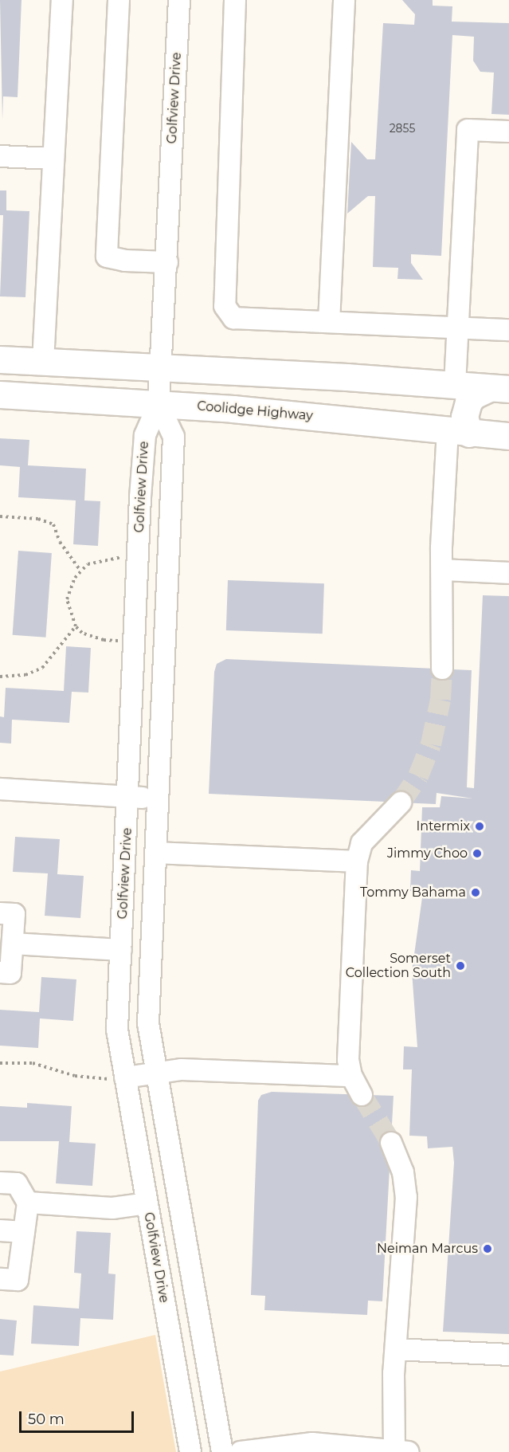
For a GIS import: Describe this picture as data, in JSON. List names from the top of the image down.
{
  "streets": {
    "main road": ["Coolidge Highway"],
    "street": ["Golfview Drive"]
  },
  "crossings": [
    ["Golfview Drive", "Coolidge Highway"]
  ],
  "places": [
    "Intermix",
    "Jimmy Choo",
    "Tommy Bahama",
    "Somerset Collection South",
    "Neiman Marcus"
  ],
  "house_numbers": ["2855"],
  "scale_bar": "50 m"
}
